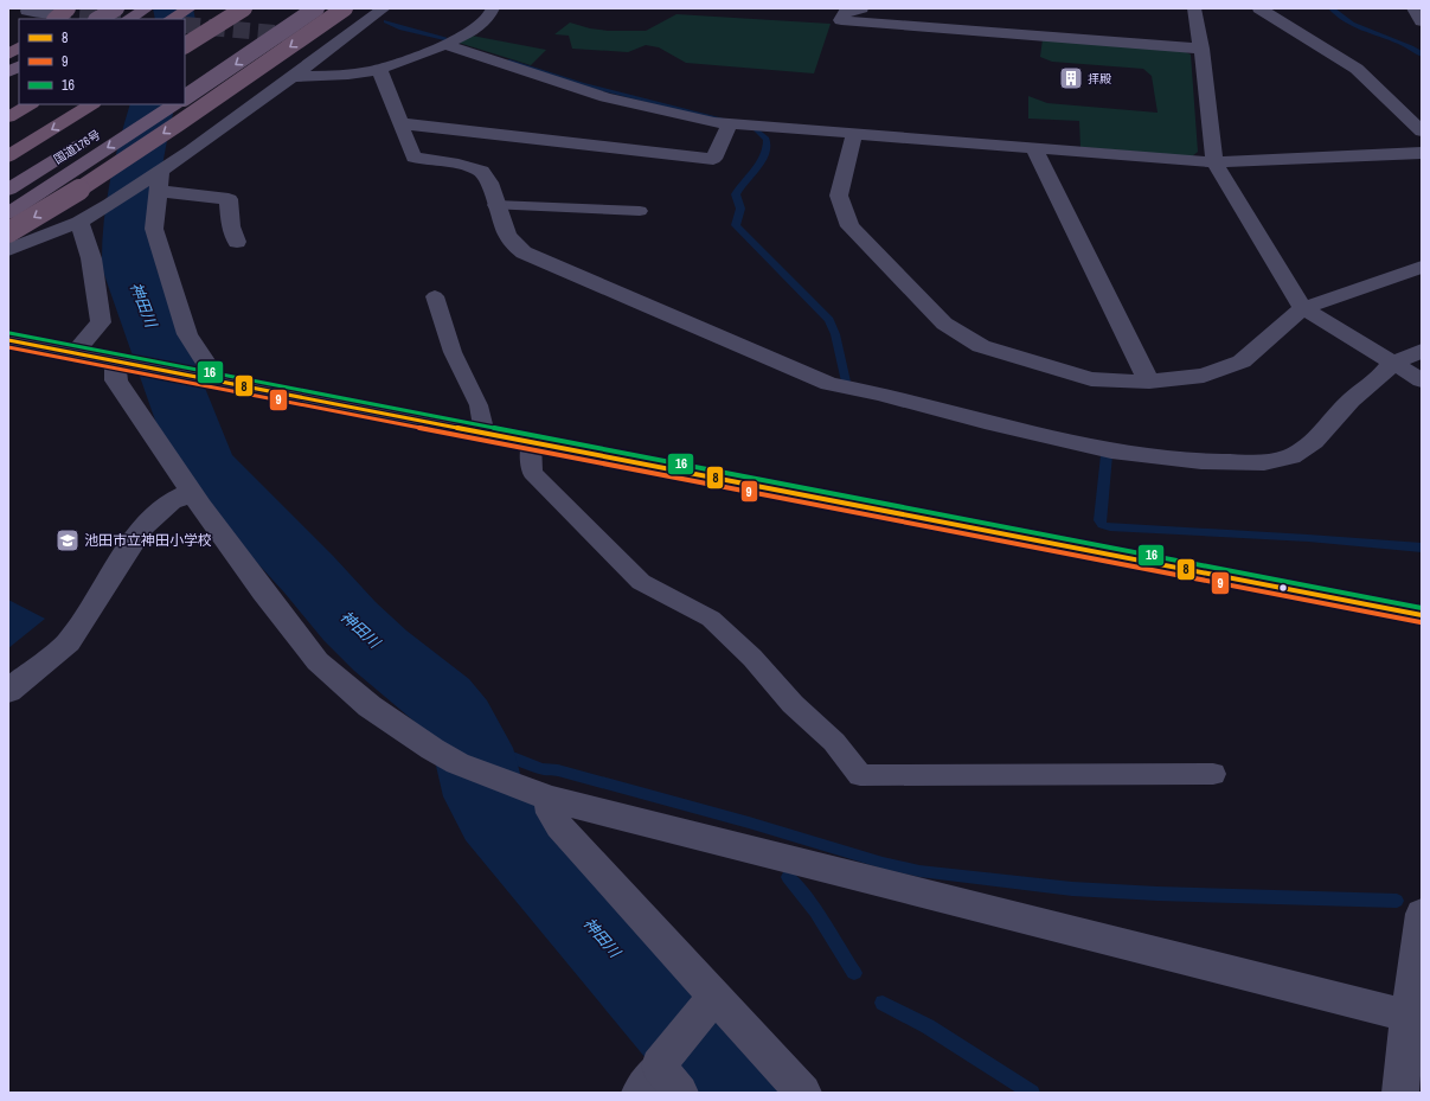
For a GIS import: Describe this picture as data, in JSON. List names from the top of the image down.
{
  "streets": {
    "highway": ["国道176号"]
  },
  "water": ["神田川"],
  "places": {
    "building": ["拝殿"],
    "school or university": ["池田市立神田小学校"]
  },
  "lines": ["transit line 16", "transit line 8", "transit line 9"],
  "legend": ["8", "9", "16"]
}
